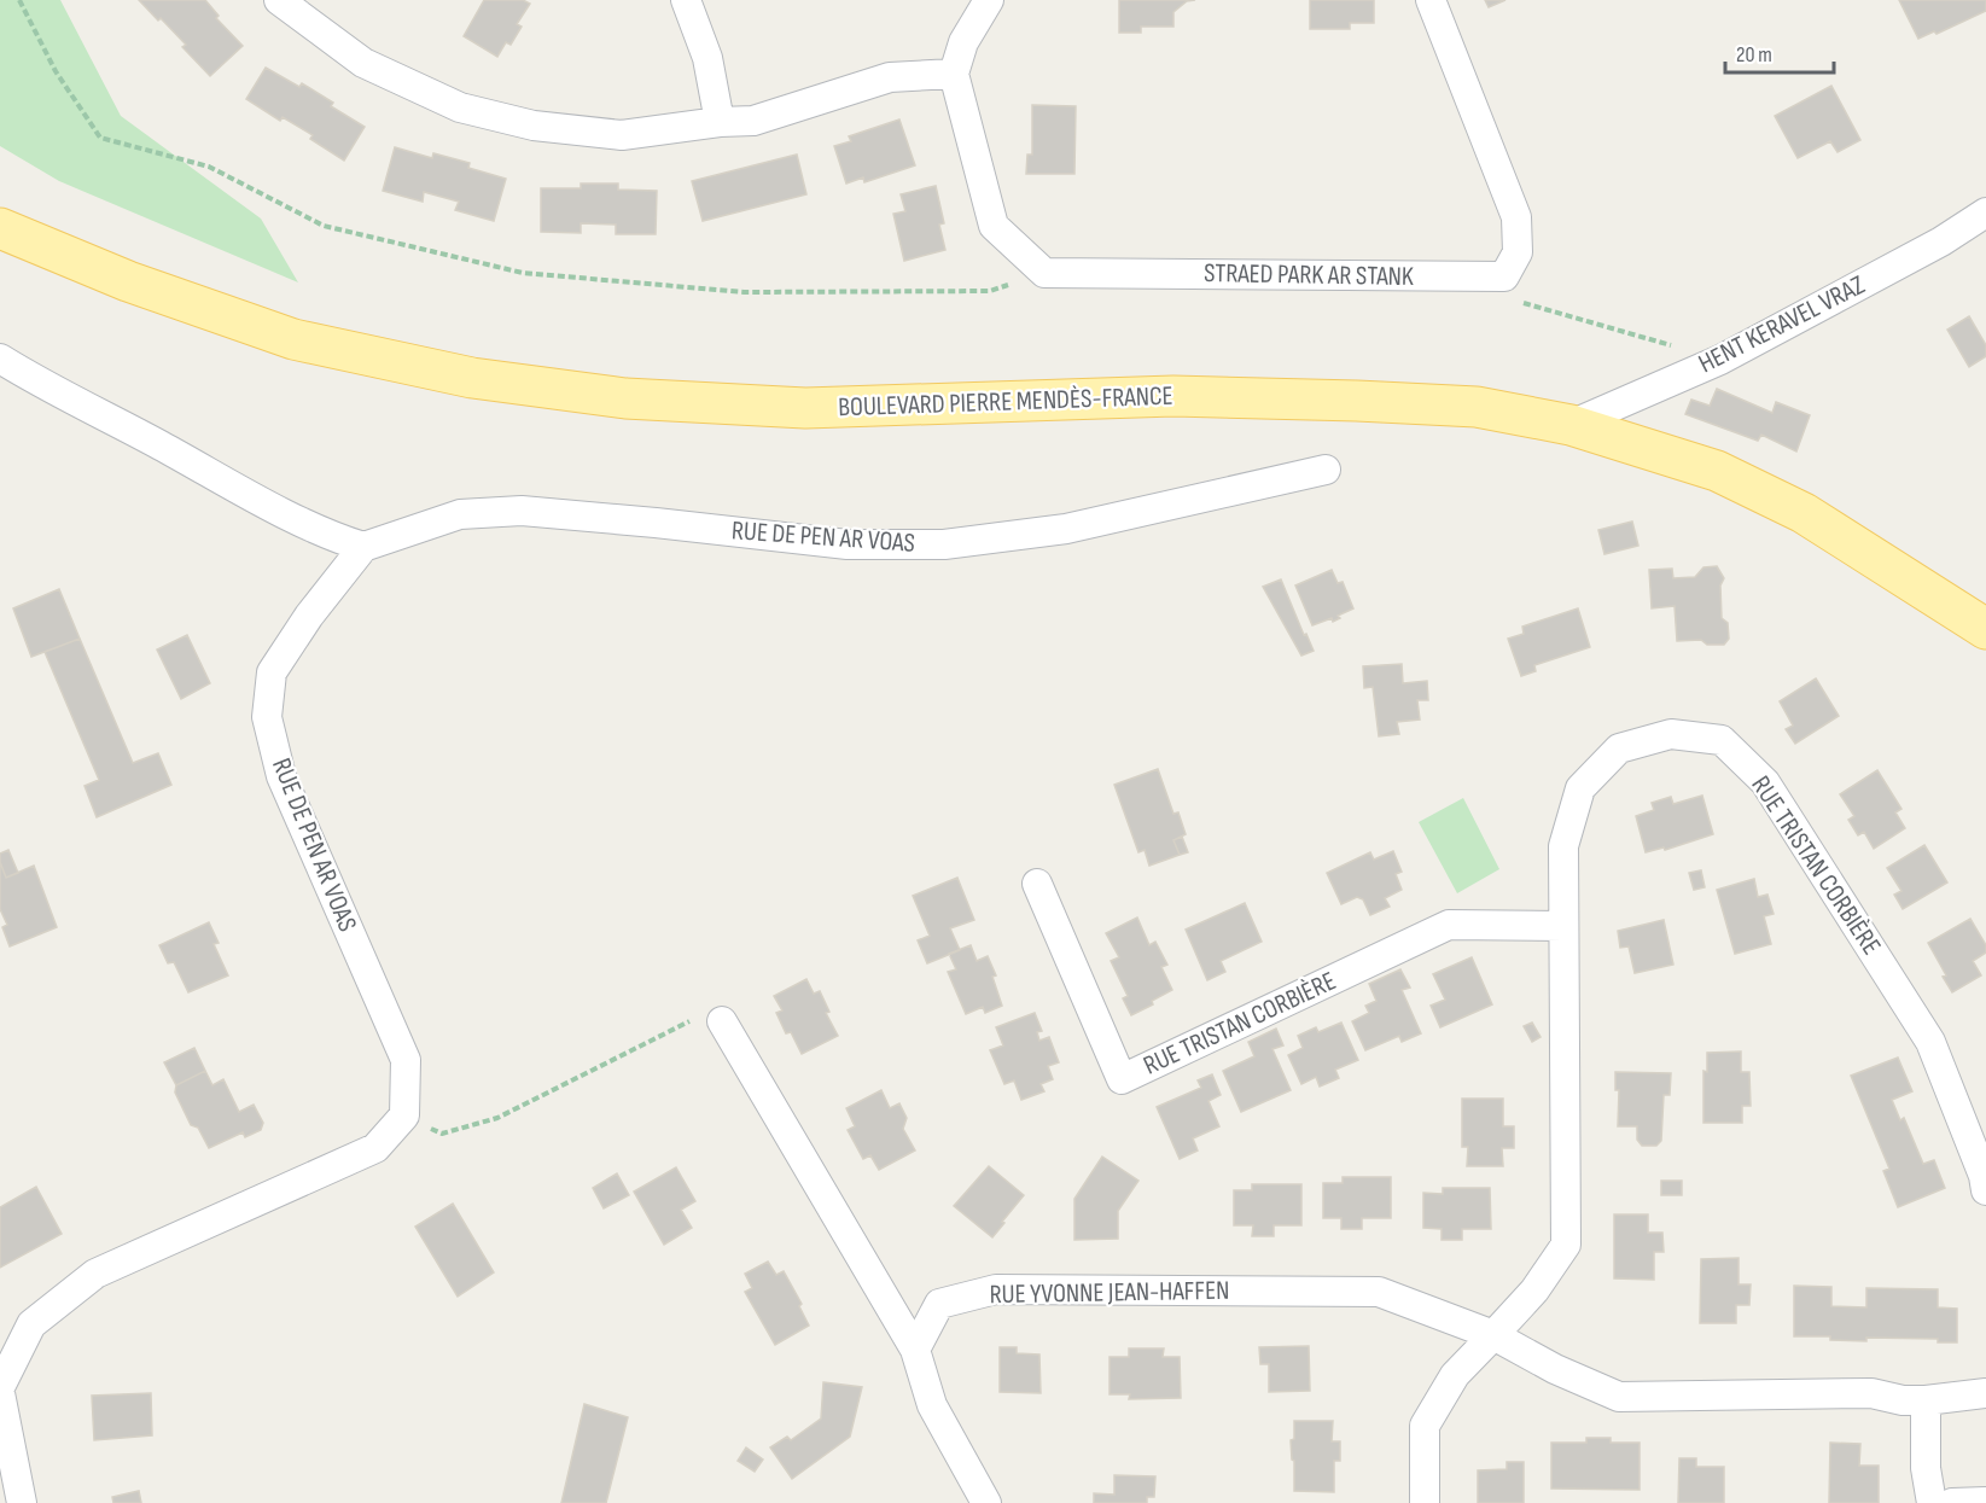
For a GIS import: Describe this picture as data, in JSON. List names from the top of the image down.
{
  "streets": {
    "main road": ["BOULEVARD PIERRE MENDÈS-FRANCE"],
    "street": [
      "STRAED PARK AR STANK",
      "HENT KERAVEL VRAZ",
      "RUE DE PEN AR VOAS",
      "RUE TRISTAN CORBIÈRE",
      "RUE YVONNE JEAN-HAFFEN"
    ]
  },
  "crossings": [
    ["HENT KERAVEL VRAZ", "BOULEVARD PIERRE MENDÈS-FRANCE"],
    ["RUE TRISTAN CORBIÈRE", "RUE YVONNE JEAN-HAFFEN"]
  ],
  "scale_bar": "20 m"
}
